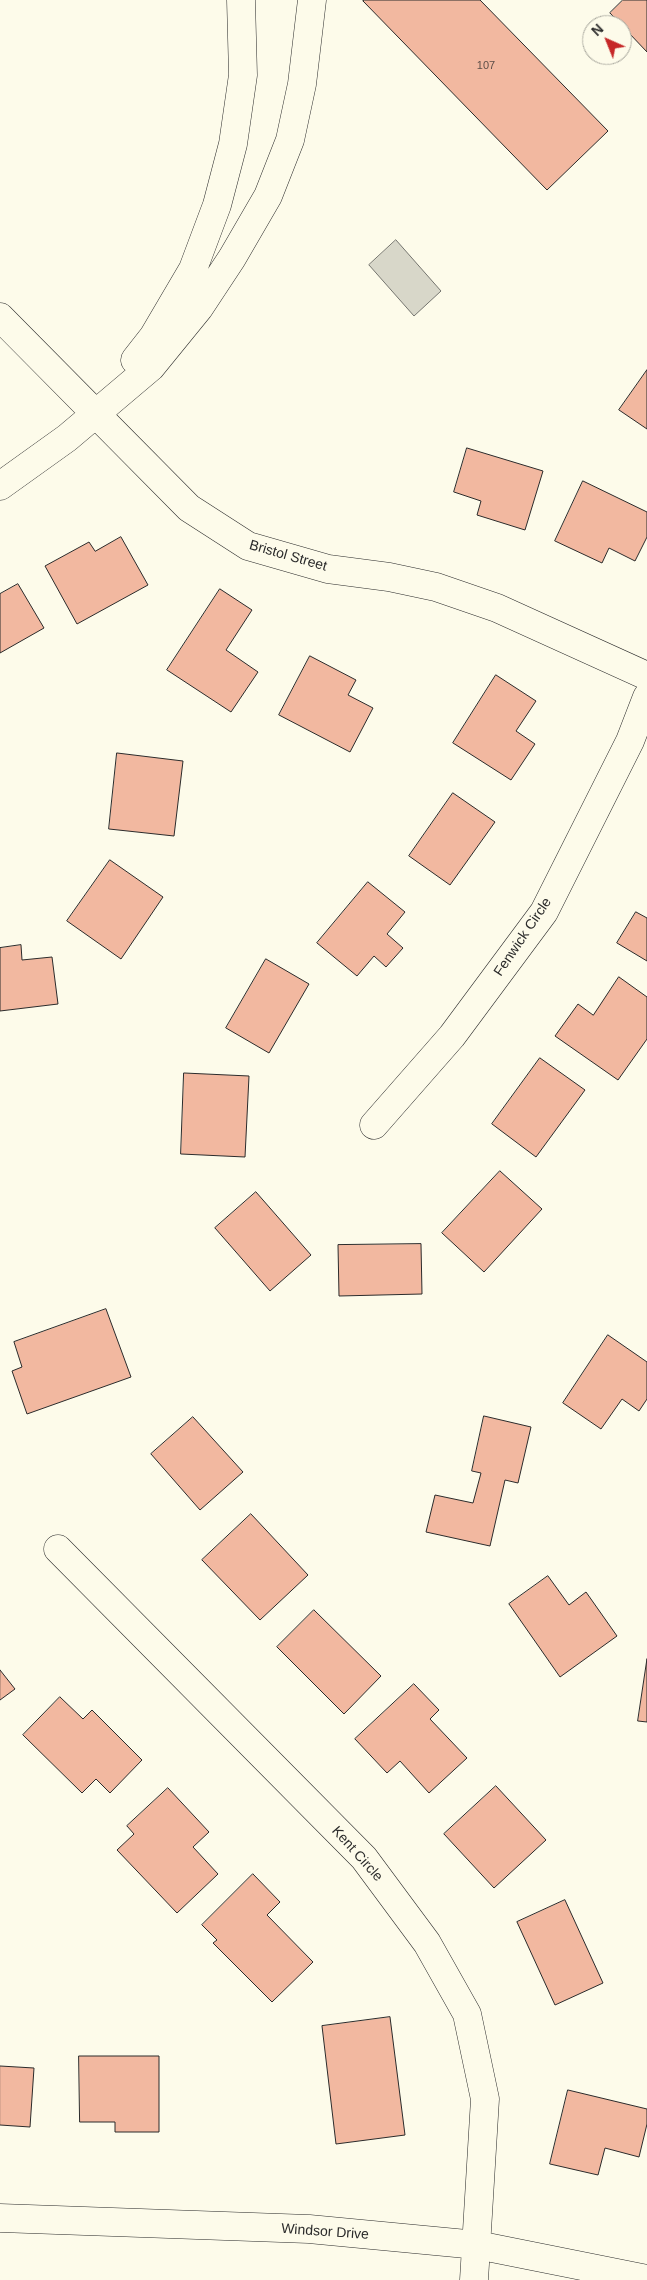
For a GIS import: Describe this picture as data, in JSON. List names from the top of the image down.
{
  "streets": {
    "street": [
      "Bristol Street",
      "Fenwick Circle",
      "Kent Circle",
      "Windsor Drive"
    ]
  },
  "crossings": [
    ["Kent Circle", "Windsor Drive"]
  ],
  "house_numbers": ["107"],
  "north": "top left"
}
